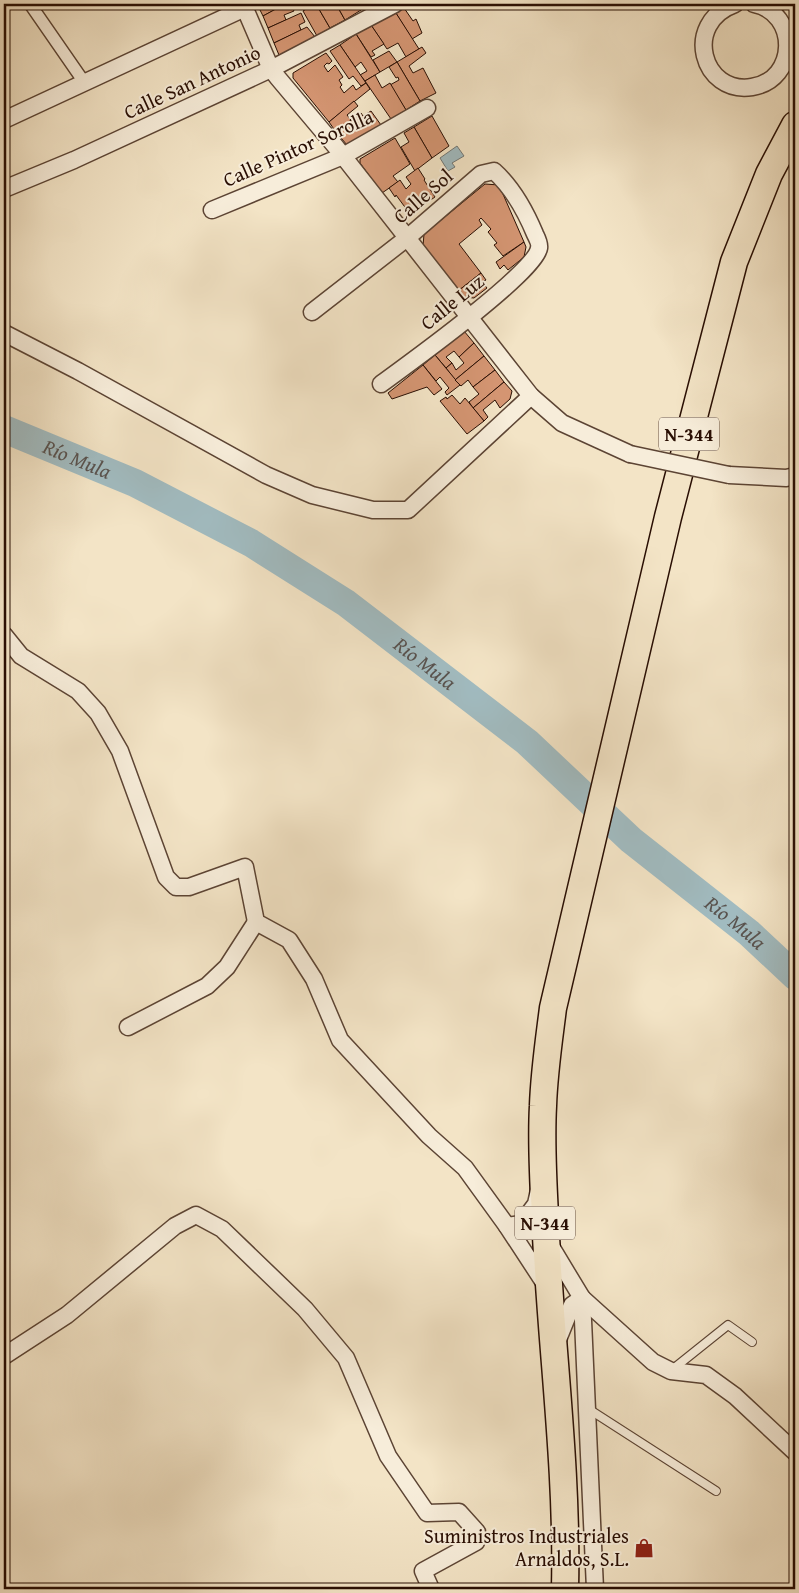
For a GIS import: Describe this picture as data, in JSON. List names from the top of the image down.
{
  "streets": {
    "highway": ["N-344"],
    "street": [
      "Calle San Antonio",
      "Calle Pintor Sorolla",
      "Calle Sol",
      "Calle Luz"
    ]
  },
  "crossings": [
    ["Calle Sol", "Calle Luz"]
  ],
  "water": ["Río Mula"],
  "places": {
    "shop": ["Suministros Industriales Arnaldos, S.L."]
  }
}
